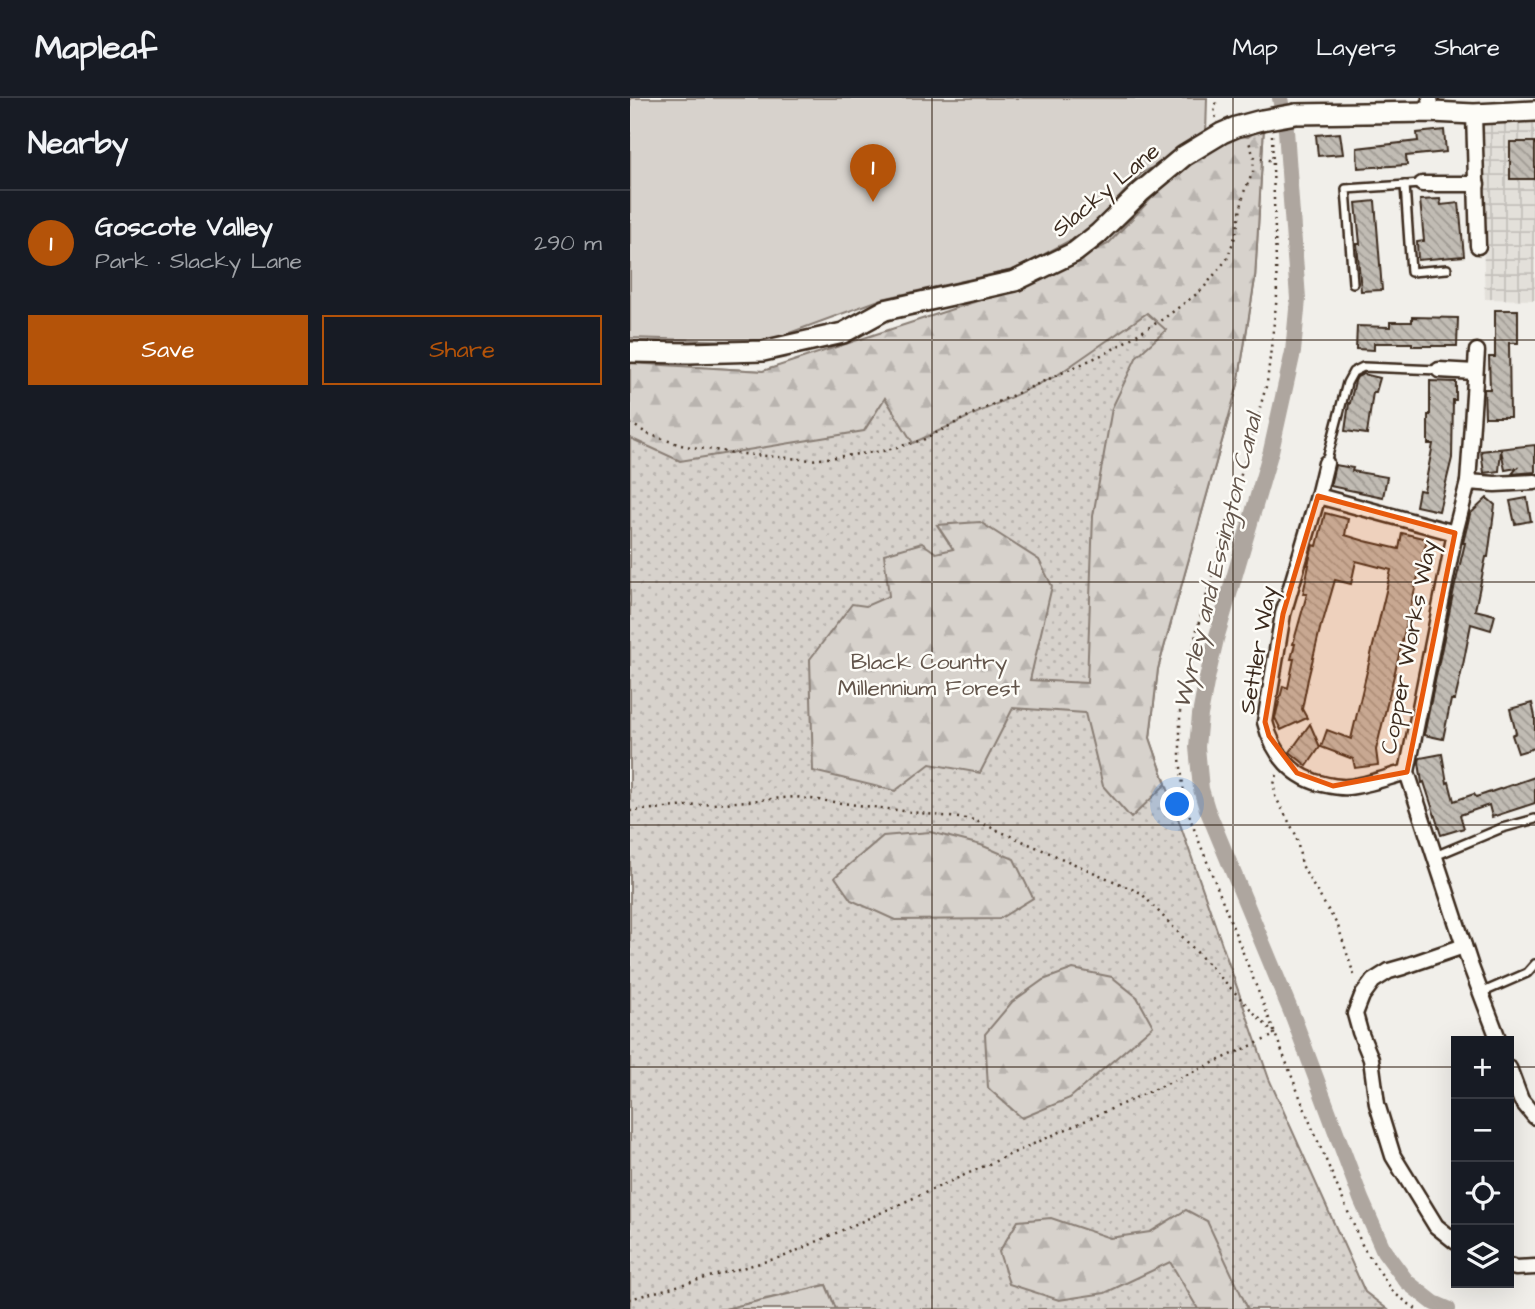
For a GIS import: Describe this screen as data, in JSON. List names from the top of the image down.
{
  "streets": {
    "street": ["Slacky Lane", "Copper Works Way", "Settler Way"]
  },
  "crossings": [
    ["Copper Works Way", "Settler Way"]
  ],
  "water": ["Wyrley and Essington Canal"],
  "parks": ["Black Country Millennium Forest"],
  "page": {
    "header": "Mapleaf",
    "nav": ["Map", "Layers", "Share"],
    "heading": "Nearby",
    "pins": "1",
    "list": [
      {
        "mark": "1",
        "name": "Goscote Valley",
        "note": "Park · Slacky Lane",
        "value": "290 m"
      }
    ],
    "buttons": ["Save", "Share"],
    "map_buttons": ["+", "−"]
  }
}
